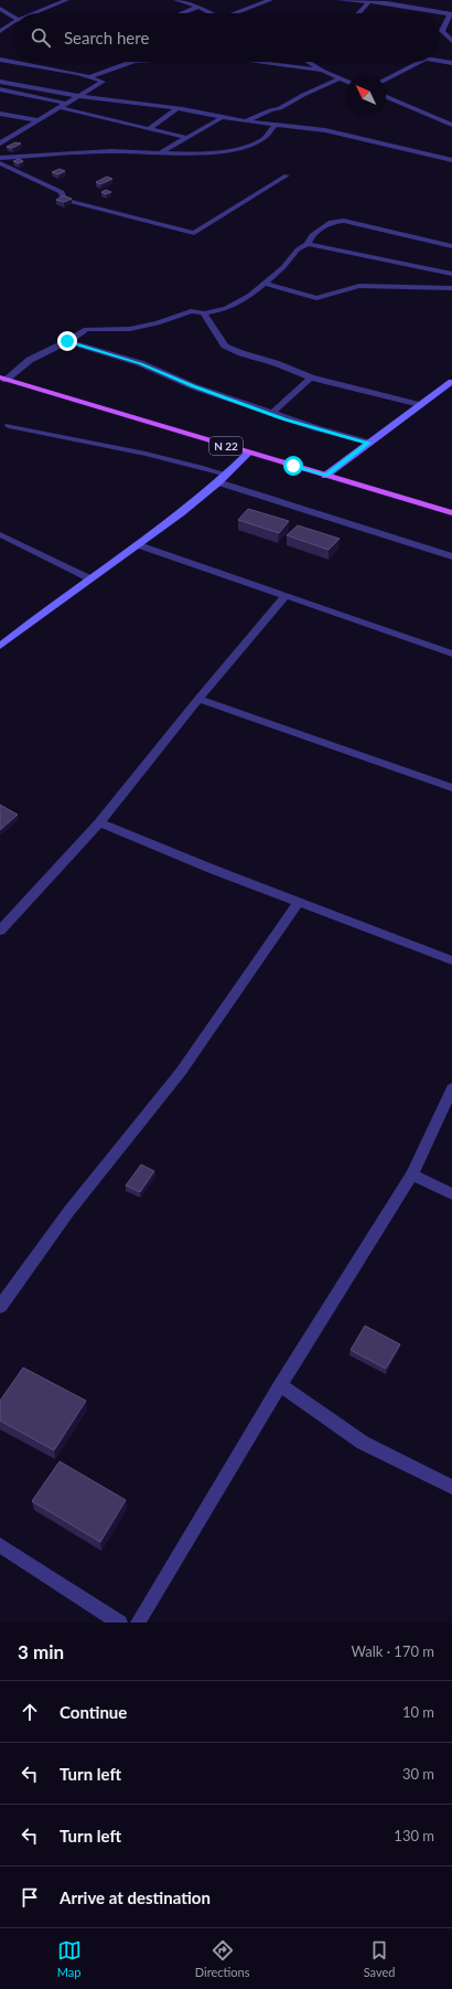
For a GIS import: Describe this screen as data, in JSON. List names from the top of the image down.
{
  "streets": {
    "main road": ["N 22"]
  },
  "north": "top left",
  "page": {
    "search": "Search here",
    "heading": ["3 min", "Walk · 170 m"],
    "list": [
      ["Continue", "10 m"],
      ["Turn left", "30 m"],
      ["Turn left", "130 m"],
      "Arrive at destination"
    ],
    "nav": ["Map", "Directions", "Saved"]
  }
}
